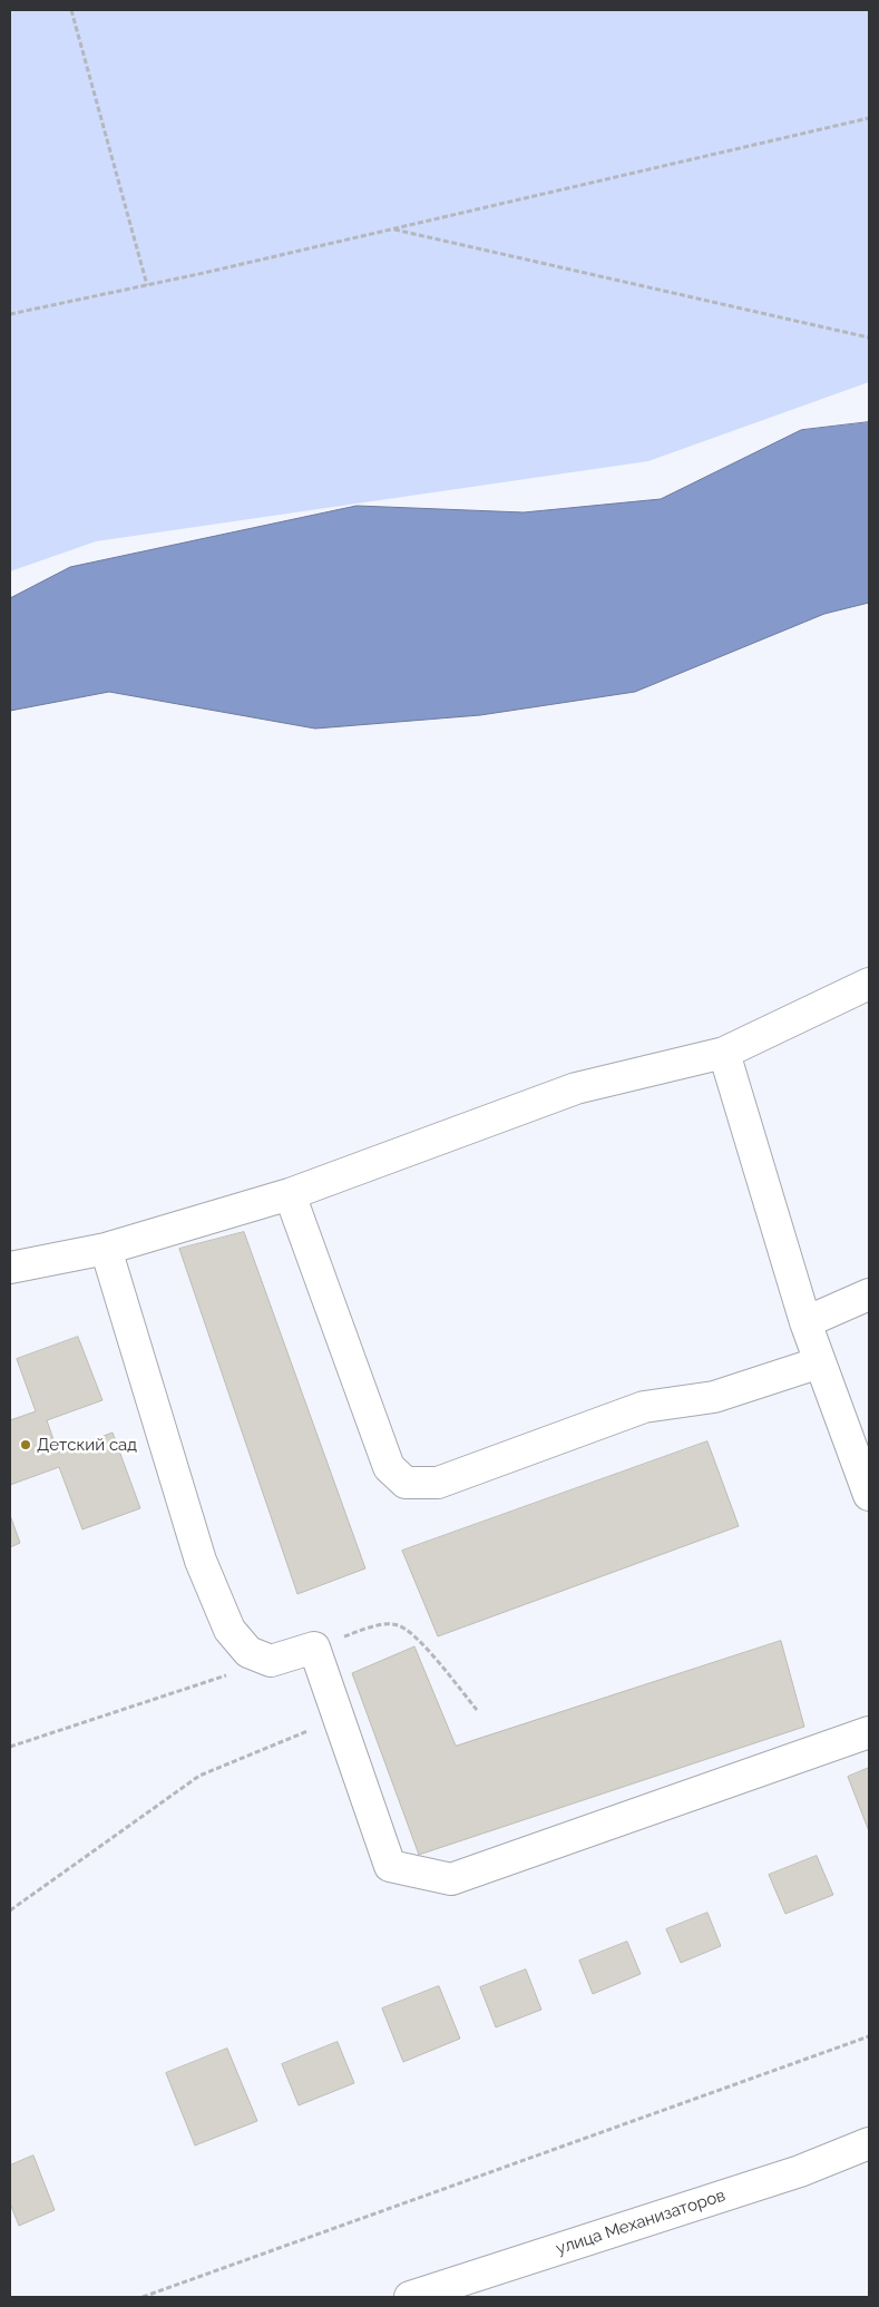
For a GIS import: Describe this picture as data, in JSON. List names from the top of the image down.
{
  "streets": {
    "street": ["улица Механизаторов"]
  },
  "places": ["Детский сад"]
}
